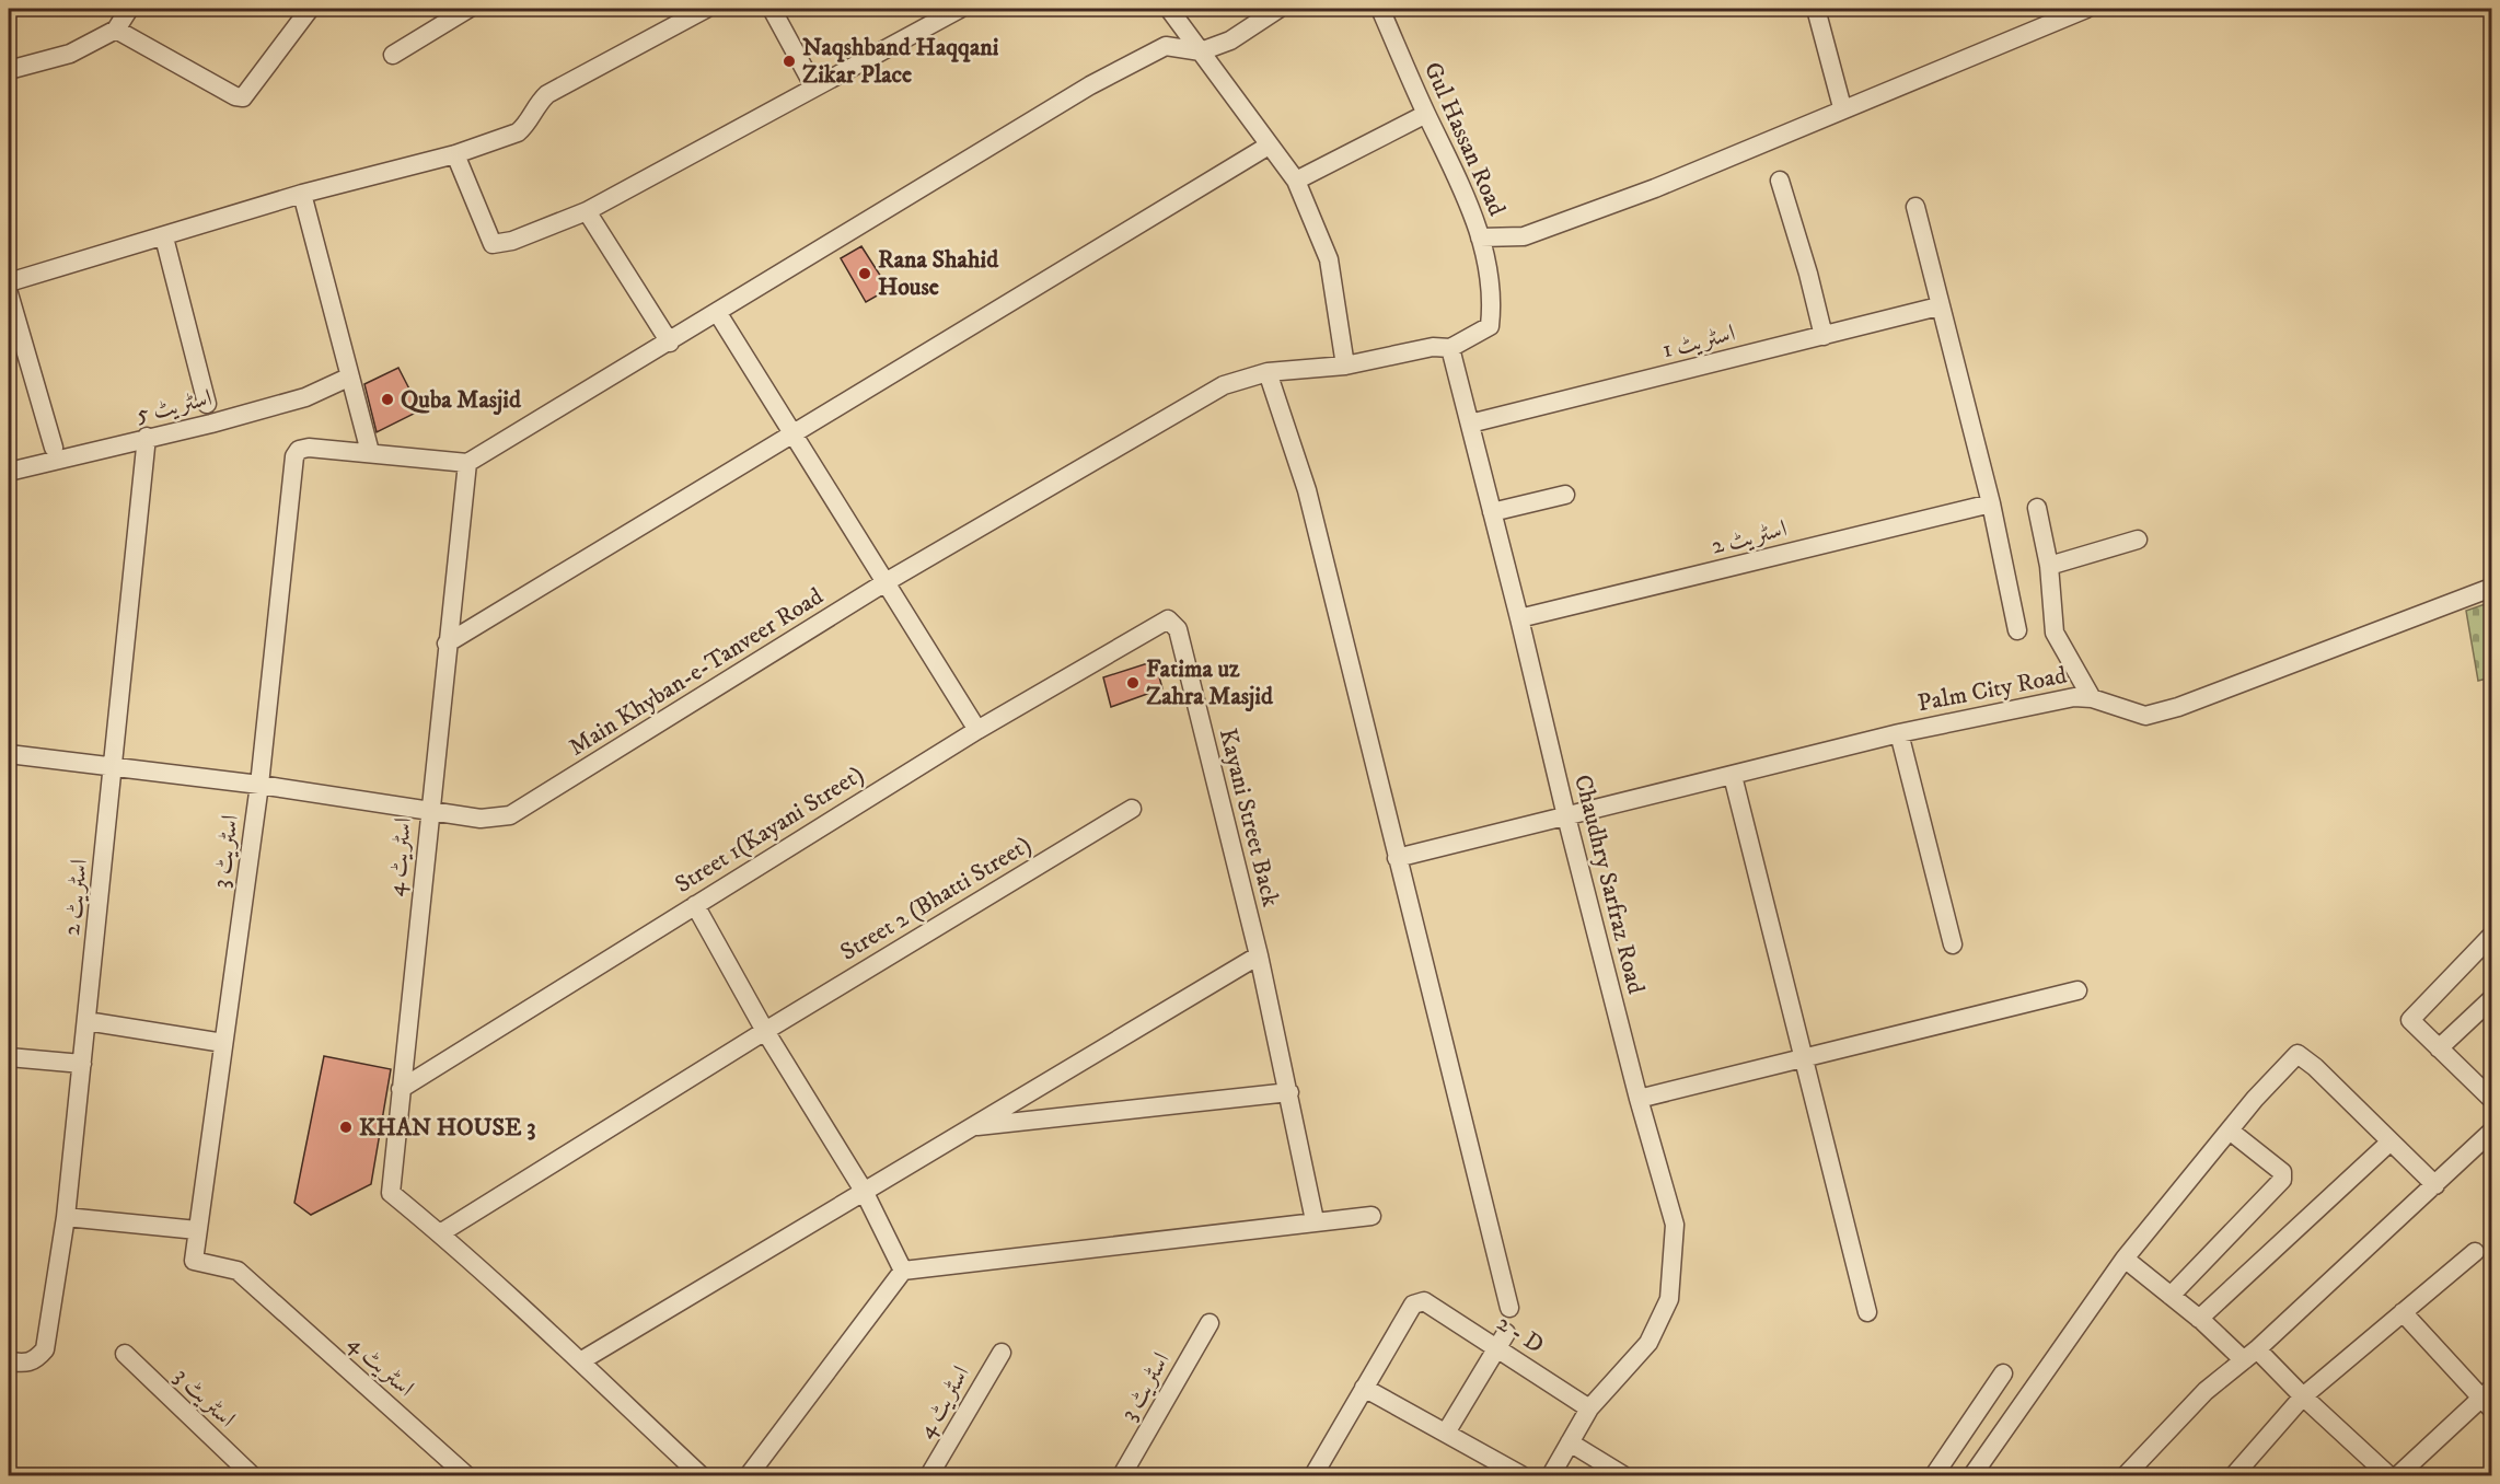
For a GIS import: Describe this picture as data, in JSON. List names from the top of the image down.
{
  "streets": {
    "street": [
      "Gul Hassan Road",
      "اسٹریٹ 1",
      "اسٹریٹ 5",
      "اسٹریٹ 2",
      "Main Khyban-e-Tanveer Road",
      "Palm City Road",
      "Kayani Street Back",
      "Street 1(Kayani Street)",
      "اسٹریٹ 3",
      "اسٹریٹ 4",
      "Chaudhry Sarfraz Road",
      "Street 2 (Bhatti Street)",
      "2 - D"
    ]
  },
  "crossings": [
    ["Gul Hassan Road", "Main Khyban-e-Tanveer Road"],
    ["Gul Hassan Road", "Chaudhry Sarfraz Road"],
    ["اسٹریٹ 1", "Chaudhry Sarfraz Road"],
    ["اسٹریٹ 5", "اسٹریٹ 2"],
    ["اسٹریٹ 2", "Main Khyban-e-Tanveer Road"],
    ["اسٹریٹ 2", "Chaudhry Sarfraz Road"],
    ["Main Khyban-e-Tanveer Road", "اسٹریٹ 3"],
    ["Main Khyban-e-Tanveer Road", "اسٹریٹ 4"],
    ["Main Khyban-e-Tanveer Road", "Chaudhry Sarfraz Road"],
    ["Palm City Road", "Chaudhry Sarfraz Road"],
    ["Kayani Street Back", "Street 1(Kayani Street)"],
    ["Street 1(Kayani Street)", "اسٹریٹ 4"],
    ["اسٹریٹ 3", "اسٹریٹ 4"],
    ["اسٹریٹ 4", "Street 2 (Bhatti Street)"],
    ["Chaudhry Sarfraz Road", "2 - D"]
  ],
  "places": [
    "Naqshband Haqqani Zikar Place",
    "Rana Shahid House",
    "Quba Masjid",
    "Fatima uz Zahra Masjid",
    "KHAN HOUSE 3"
  ]
}
